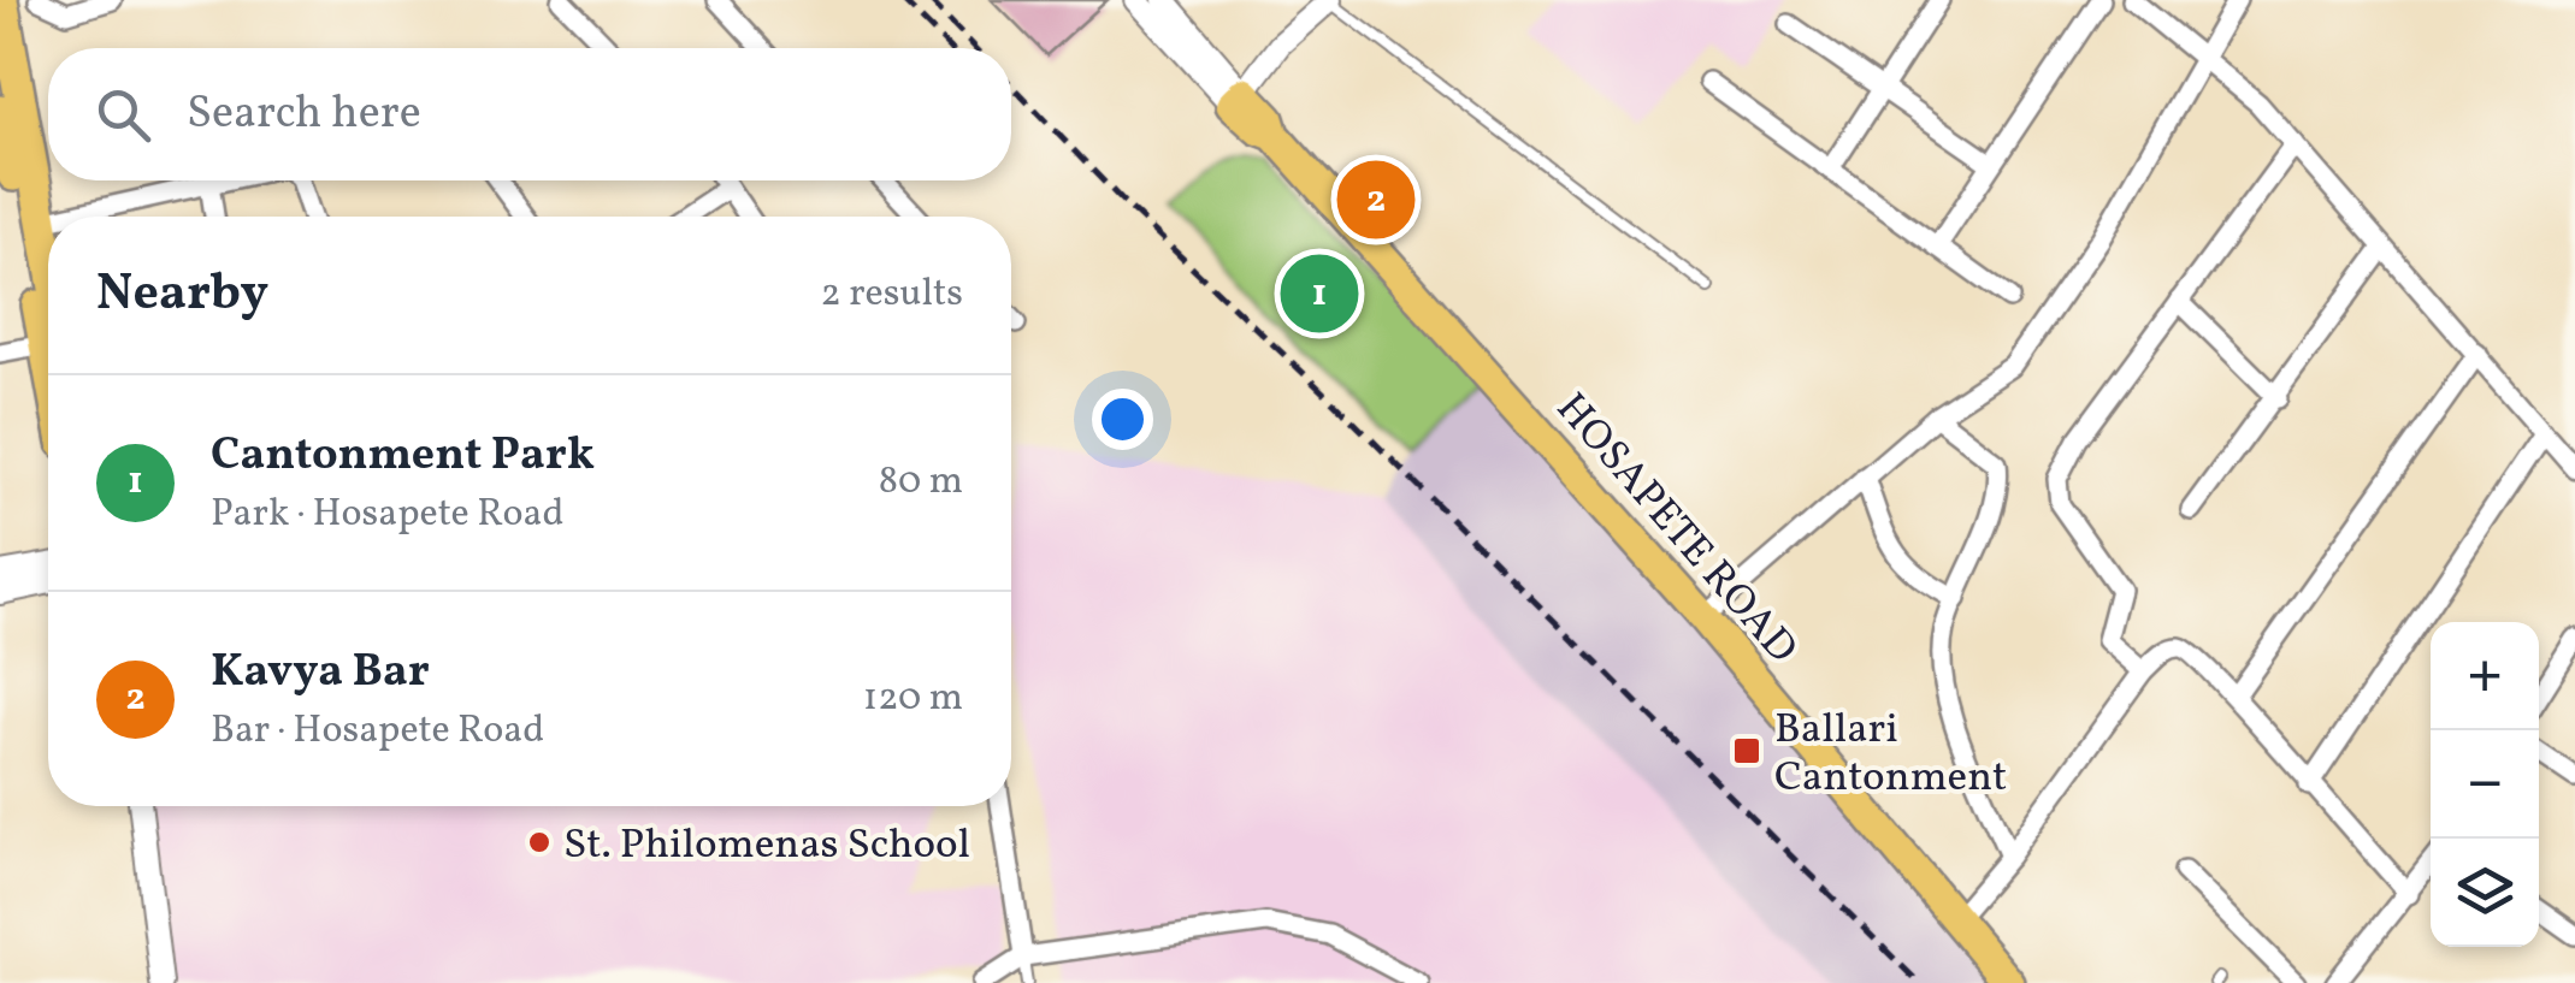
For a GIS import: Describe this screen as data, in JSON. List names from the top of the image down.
{
  "streets": {
    "highway": ["HOSAPETE ROAD"]
  },
  "places": {
    "transit": ["Ballari Cantonment"],
    "other": ["St. Philomenas School"]
  },
  "page": {
    "search": "Search here",
    "pins": ["2", "1"],
    "heading": ["Nearby", "2 results"],
    "list": [
      {
        "mark": "1",
        "name": "Cantonment Park",
        "note": "Park · Hosapete Road",
        "value": "80 m"
      },
      {
        "mark": "2",
        "name": "Kavya Bar",
        "note": "Bar · Hosapete Road",
        "value": "120 m"
      }
    ],
    "map_buttons": ["+", "−"]
  }
}
